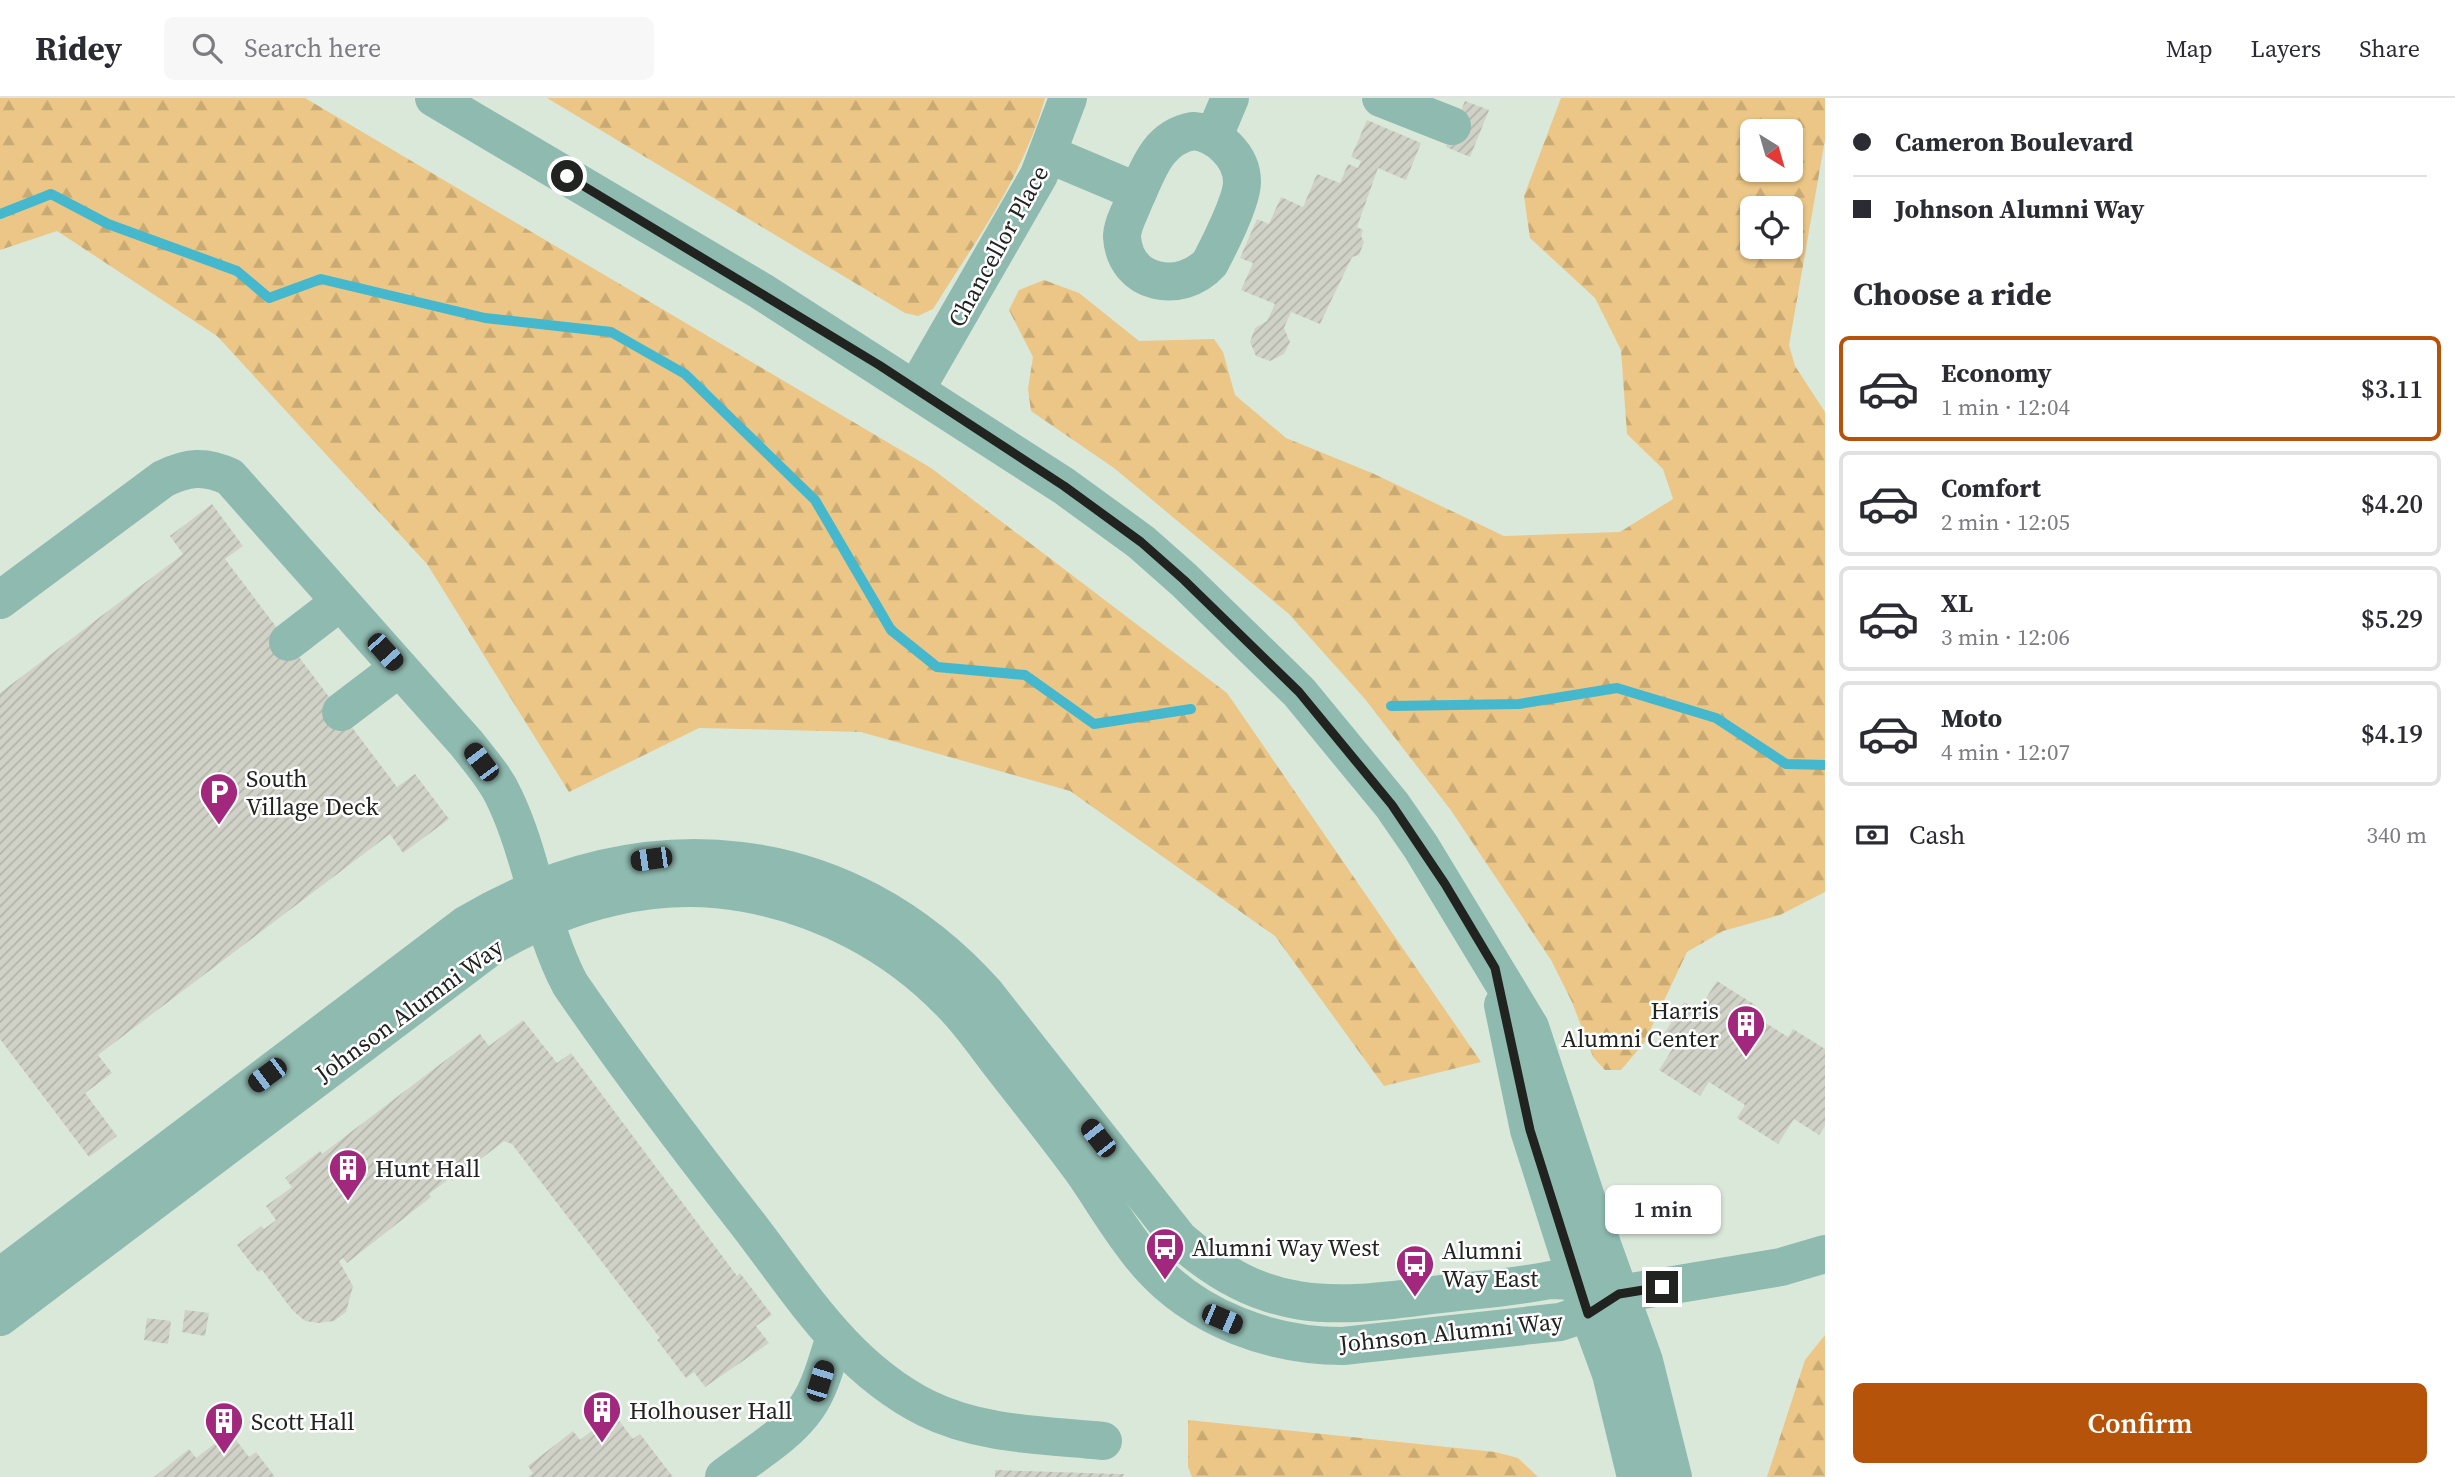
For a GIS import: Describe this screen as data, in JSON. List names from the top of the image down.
{
  "streets": {
    "street": ["Chancellor Place", "Johnson Alumni Way"]
  },
  "places": {
    "parking": ["South Village Deck"],
    "building": [
      "Harris Alumni Center",
      "Hunt Hall",
      "Holhouser Hall",
      "Scott Hall"
    ],
    "bus stop": ["Alumni Way West", "Alumni Way East"]
  },
  "north": "bottom right",
  "page": {
    "header": "Ridey",
    "search": "Search here",
    "nav": ["Map", "Layers", "Share"],
    "banner": ["Cameron Boulevard", "Johnson Alumni Way"],
    "heading": "Choose a ride",
    "list": [
      {
        "name": "Economy",
        "note": "1 min · 12:04",
        "value": "$3.11"
      },
      {
        "name": "Comfort",
        "note": "2 min · 12:05",
        "value": "$4.20"
      },
      {
        "name": "XL",
        "note": "3 min · 12:06",
        "value": "$5.29"
      },
      {
        "name": "Moto",
        "note": "4 min · 12:07",
        "value": "$4.19"
      }
    ],
    "pay": ["Cash", "340 m"],
    "bubble": "1 min",
    "buttons": "Confirm"
  }
}
